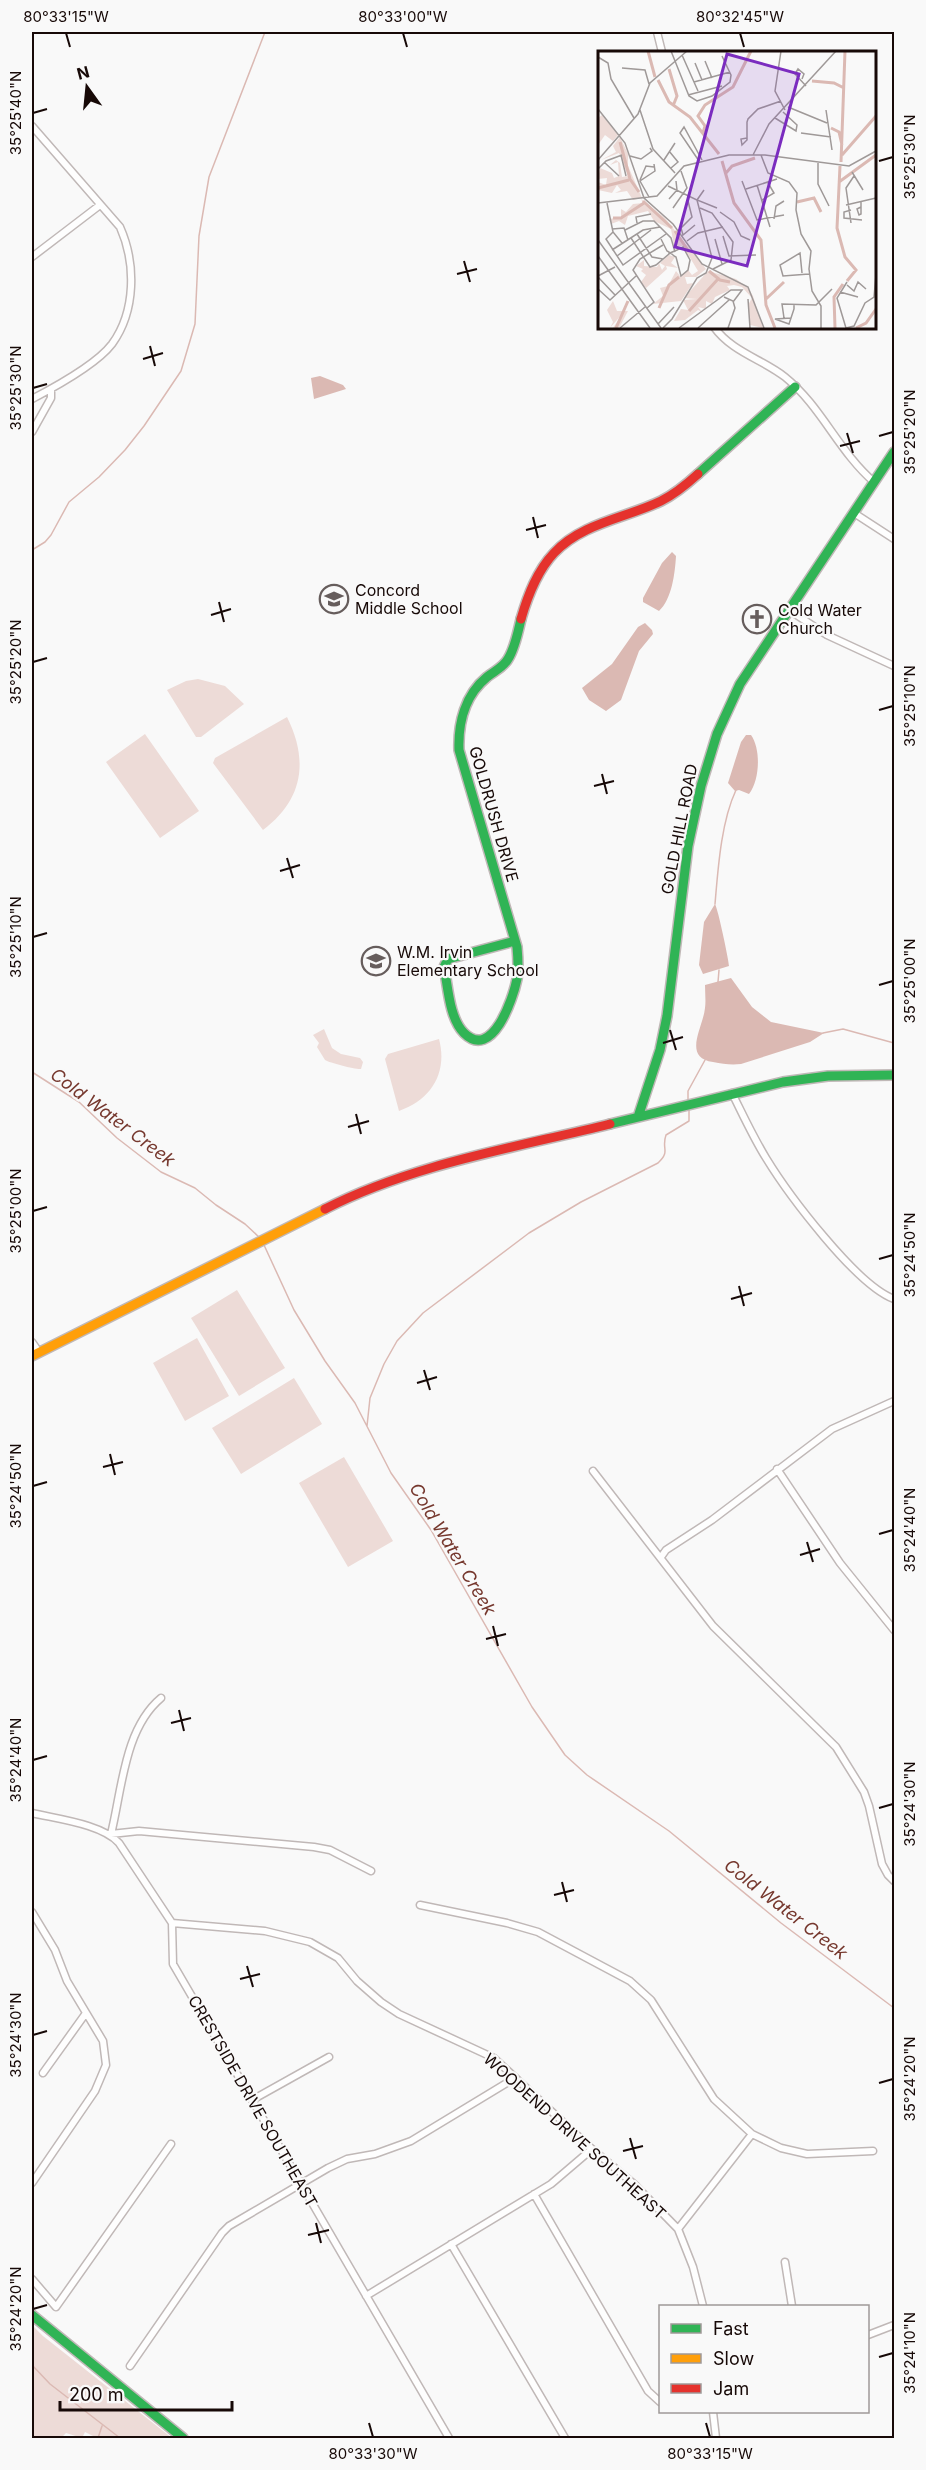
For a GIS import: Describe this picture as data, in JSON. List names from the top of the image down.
{
  "streets": {
    "street": [
      "GOLDRUSH DRIVE",
      "GOLD HILL ROAD",
      "CRESTSIDE DRIVE SOUTHEAST",
      "WOODEND DRIVE SOUTHEAST"
    ]
  },
  "crossings": [
    ["CRESTSIDE DRIVE SOUTHEAST", "WOODEND DRIVE SOUTHEAST"]
  ],
  "water": ["Cold Water Creek"],
  "places": {
    "school or university": ["Concord Middle School", "W.M. Irvin Elementary School"],
    "church": ["Cold Water Church"]
  },
  "legend": ["Fast", "Slow", "Jam"],
  "scale_bar": "200 m",
  "north": "top",
  "coordinates": [
    "80°33'15\"W",
    "80°33'00\"W",
    "80°32'45\"W",
    "35°25'40\"N",
    "35°25'30\"N",
    "35°25'20\"N",
    "35°25'10\"N",
    "35°25'00\"N",
    "35°24'50\"N",
    "35°24'40\"N",
    "35°24'30\"N",
    "35°24'20\"N",
    "35°24'10\"N",
    "80°33'30\"W"
  ]
}
